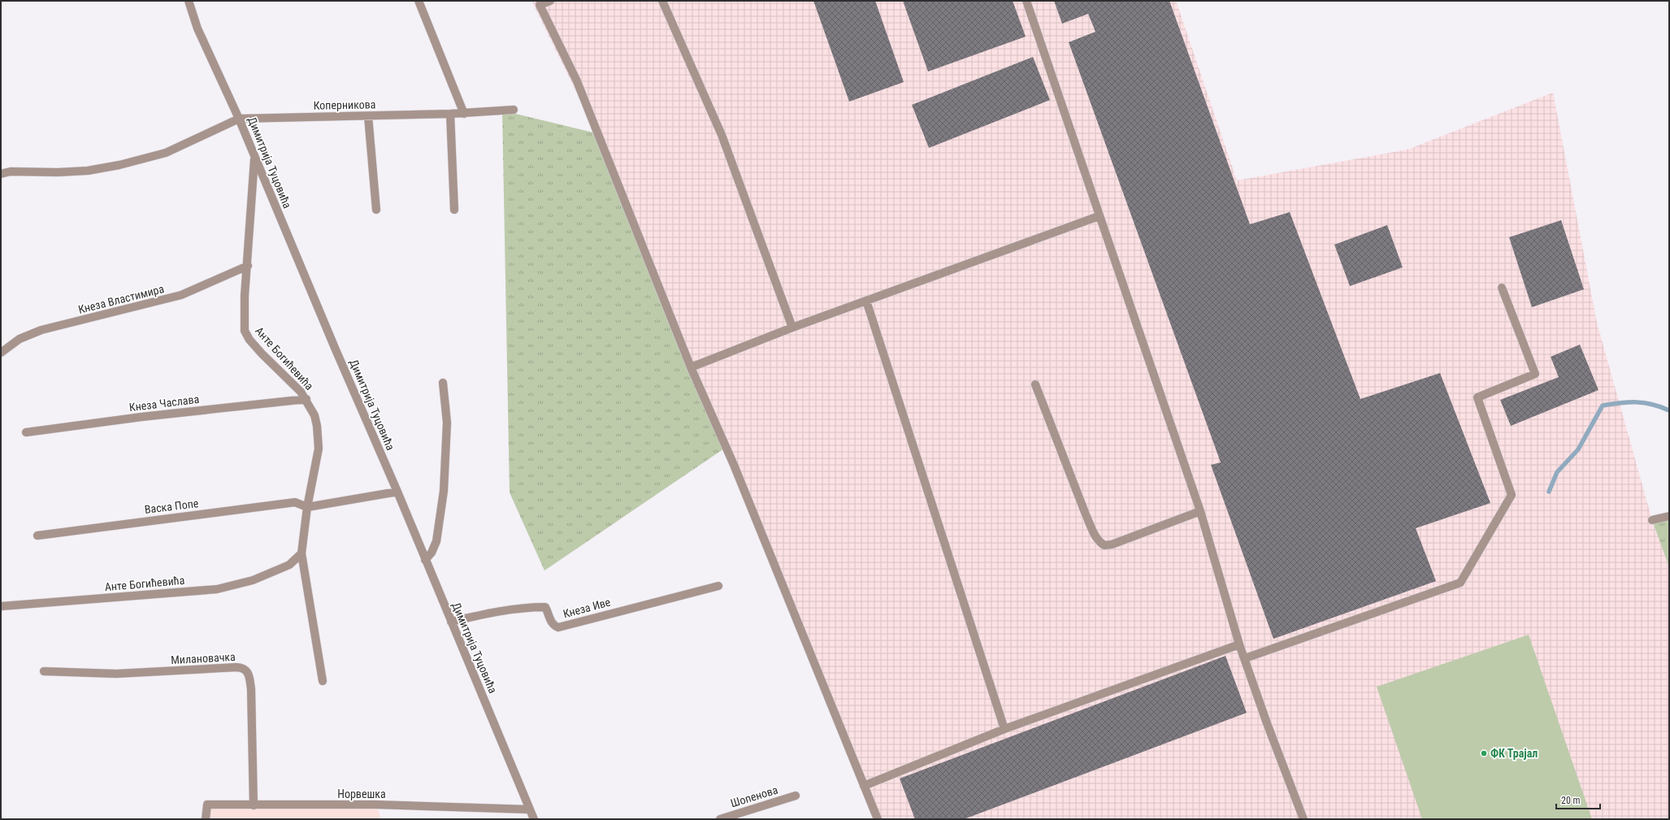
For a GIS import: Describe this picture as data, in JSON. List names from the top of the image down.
{
  "streets": {
    "street": [
      "Коперникова",
      "Димитрија Туцовића",
      "Кнеза Властимира",
      "Анте Богићевића",
      "Кнеза Часлава",
      "Васка Попе",
      "Кнеза Иве",
      "Милановачка",
      "Норвешка",
      "Шопенова"
    ]
  },
  "crossings": [
    ["Коперникова", "Димитрија Туцовића"],
    ["Димитрија Туцовића", "Анте Богићевића"],
    ["Димитрија Туцовића", "Кнеза Иве"],
    ["Димитрија Туцовића", "Норвешка"],
    ["Кнеза Властимира", "Анте Богићевића"],
    ["Анте Богићевића", "Кнеза Часлава"],
    ["Анте Богићевића", "Васка Попе"],
    ["Милановачка", "Норвешка"]
  ],
  "places": ["ФК Трајал"],
  "scale_bar": "20 m"
}
